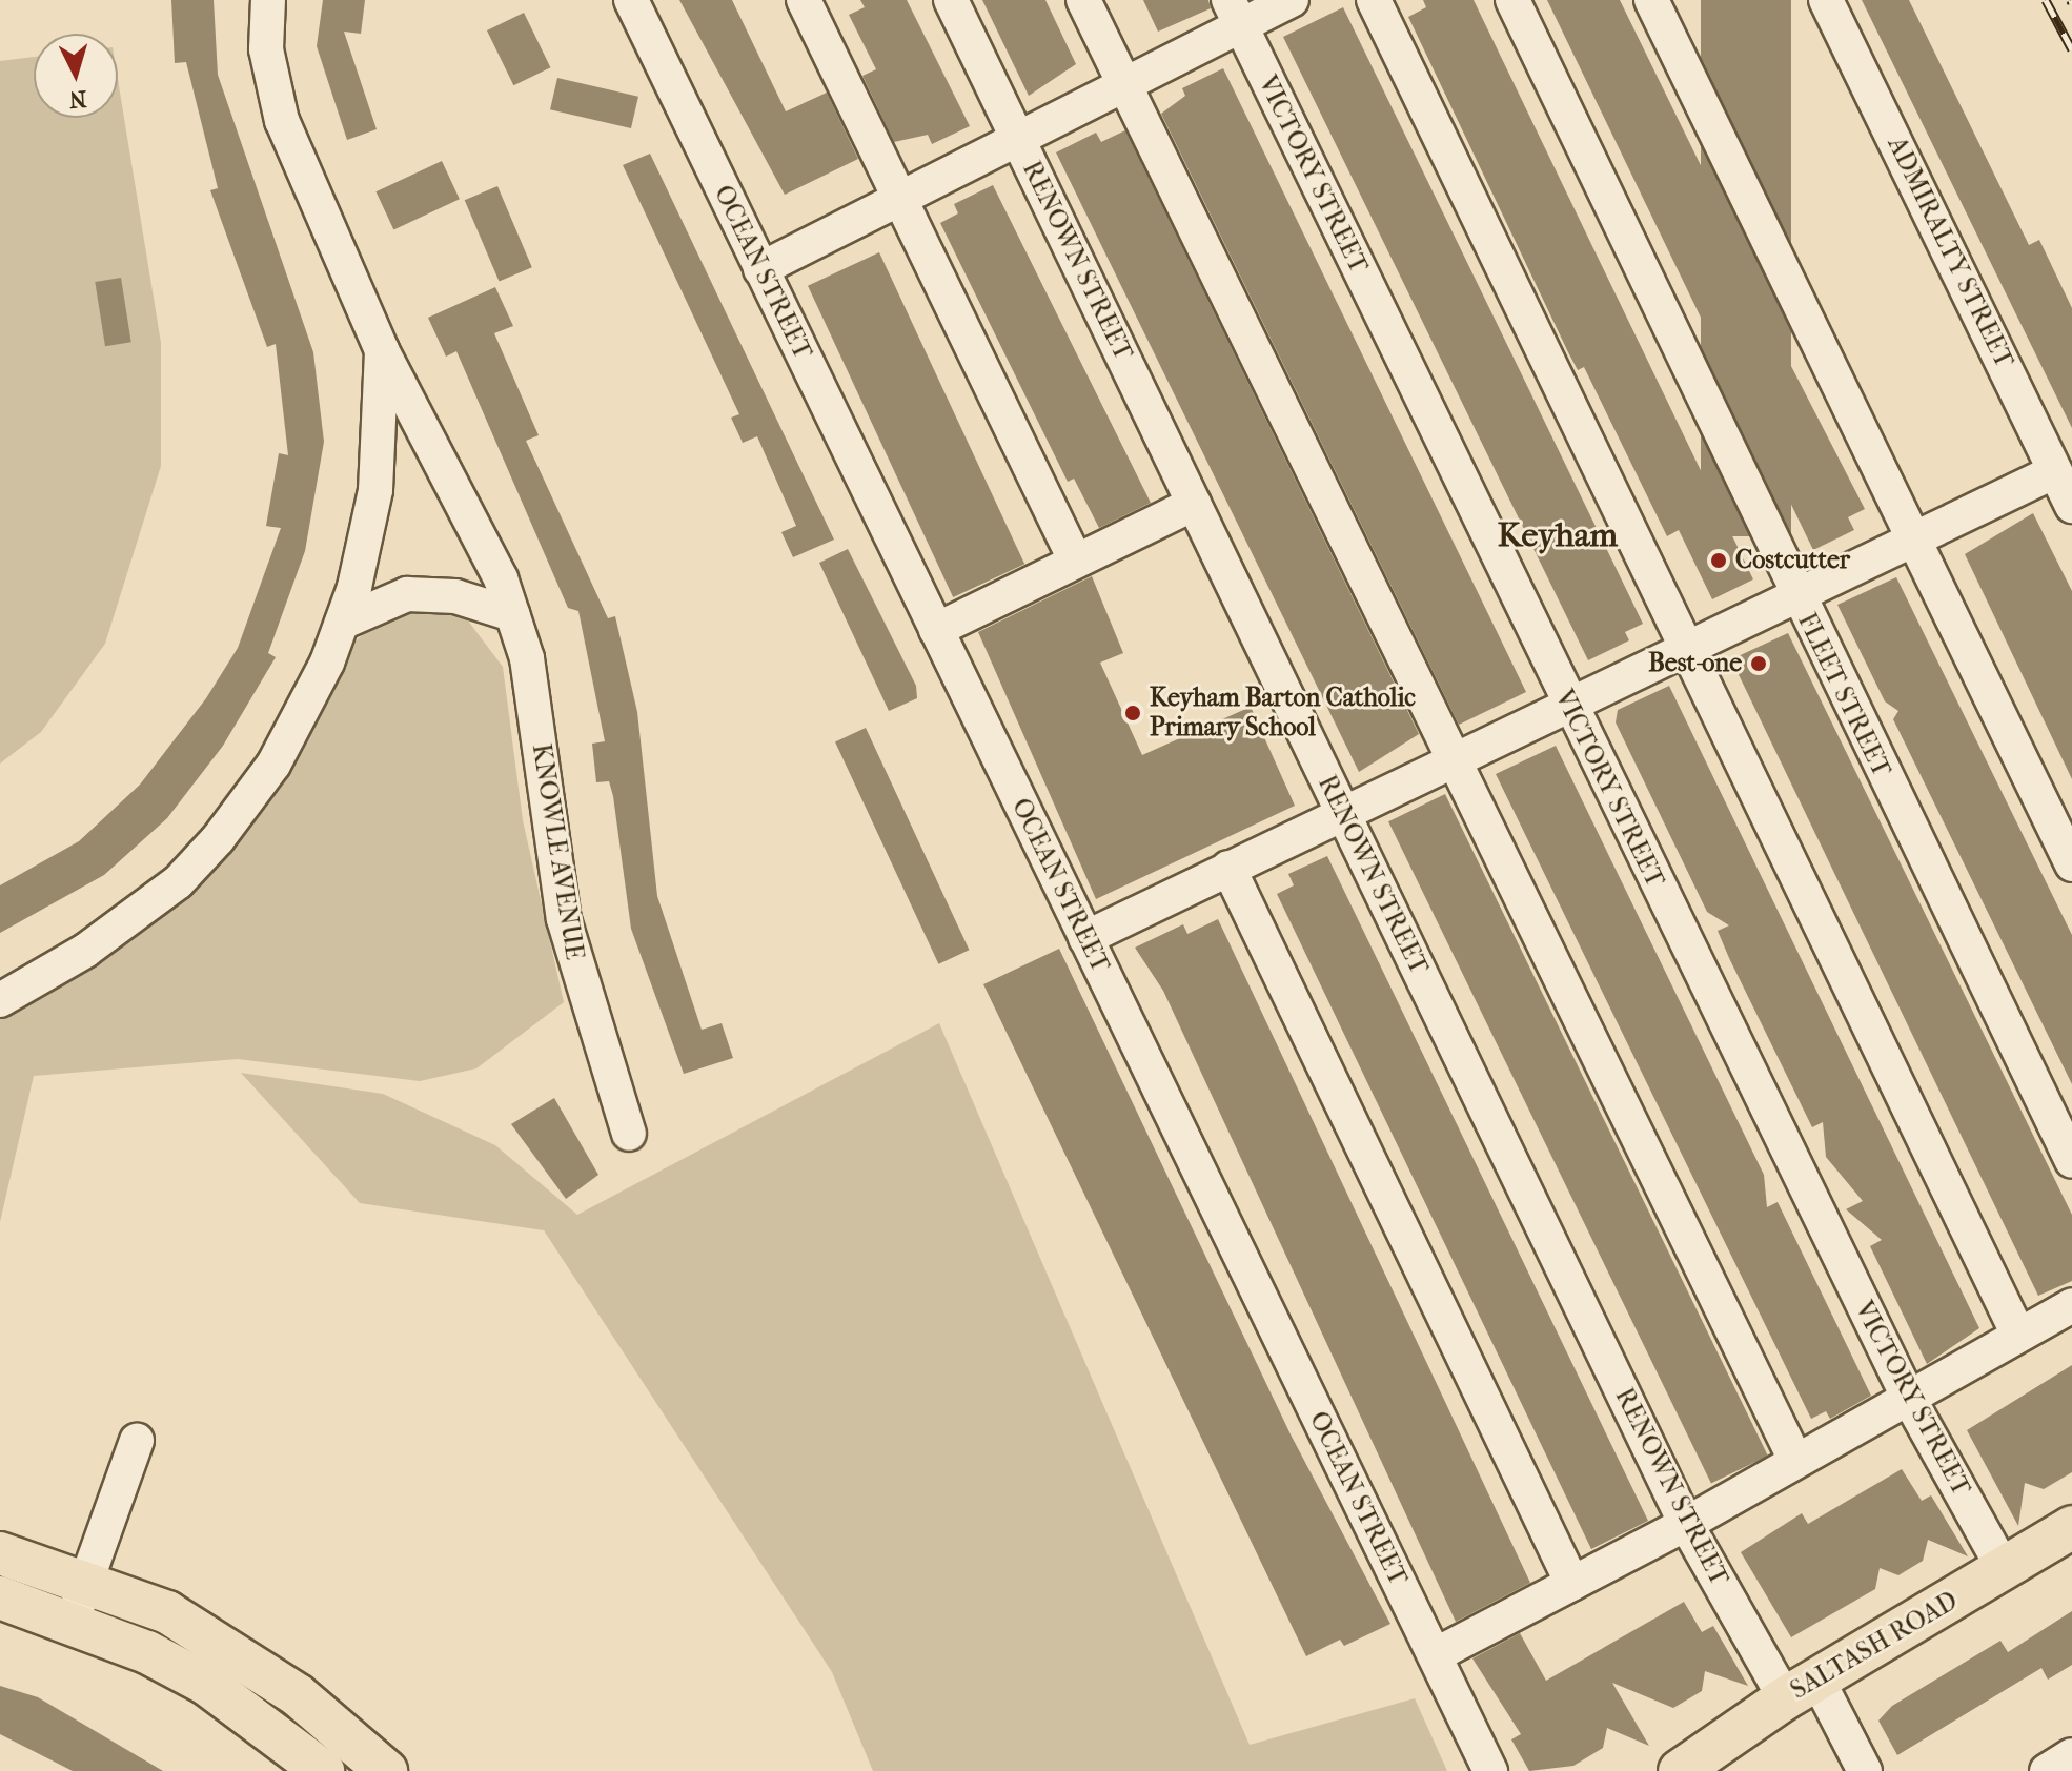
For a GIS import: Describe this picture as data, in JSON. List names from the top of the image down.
{
  "streets": {
    "main road": ["SALTASH ROAD"],
    "street": [
      "VICTORY STREET",
      "ADMIRALTY STREET",
      "RENOWN STREET",
      "OCEAN STREET",
      "FLEET STREET",
      "KNOWLE AVENUE"
    ]
  },
  "crossings": [
    ["VICTORY STREET", "SALTASH ROAD"],
    ["RENOWN STREET", "SALTASH ROAD"]
  ],
  "districts": ["Keyham"],
  "places": ["Costcutter", "Best-one", "Keyham Barton Catholic Primary School"],
  "north": "bottom"
}
